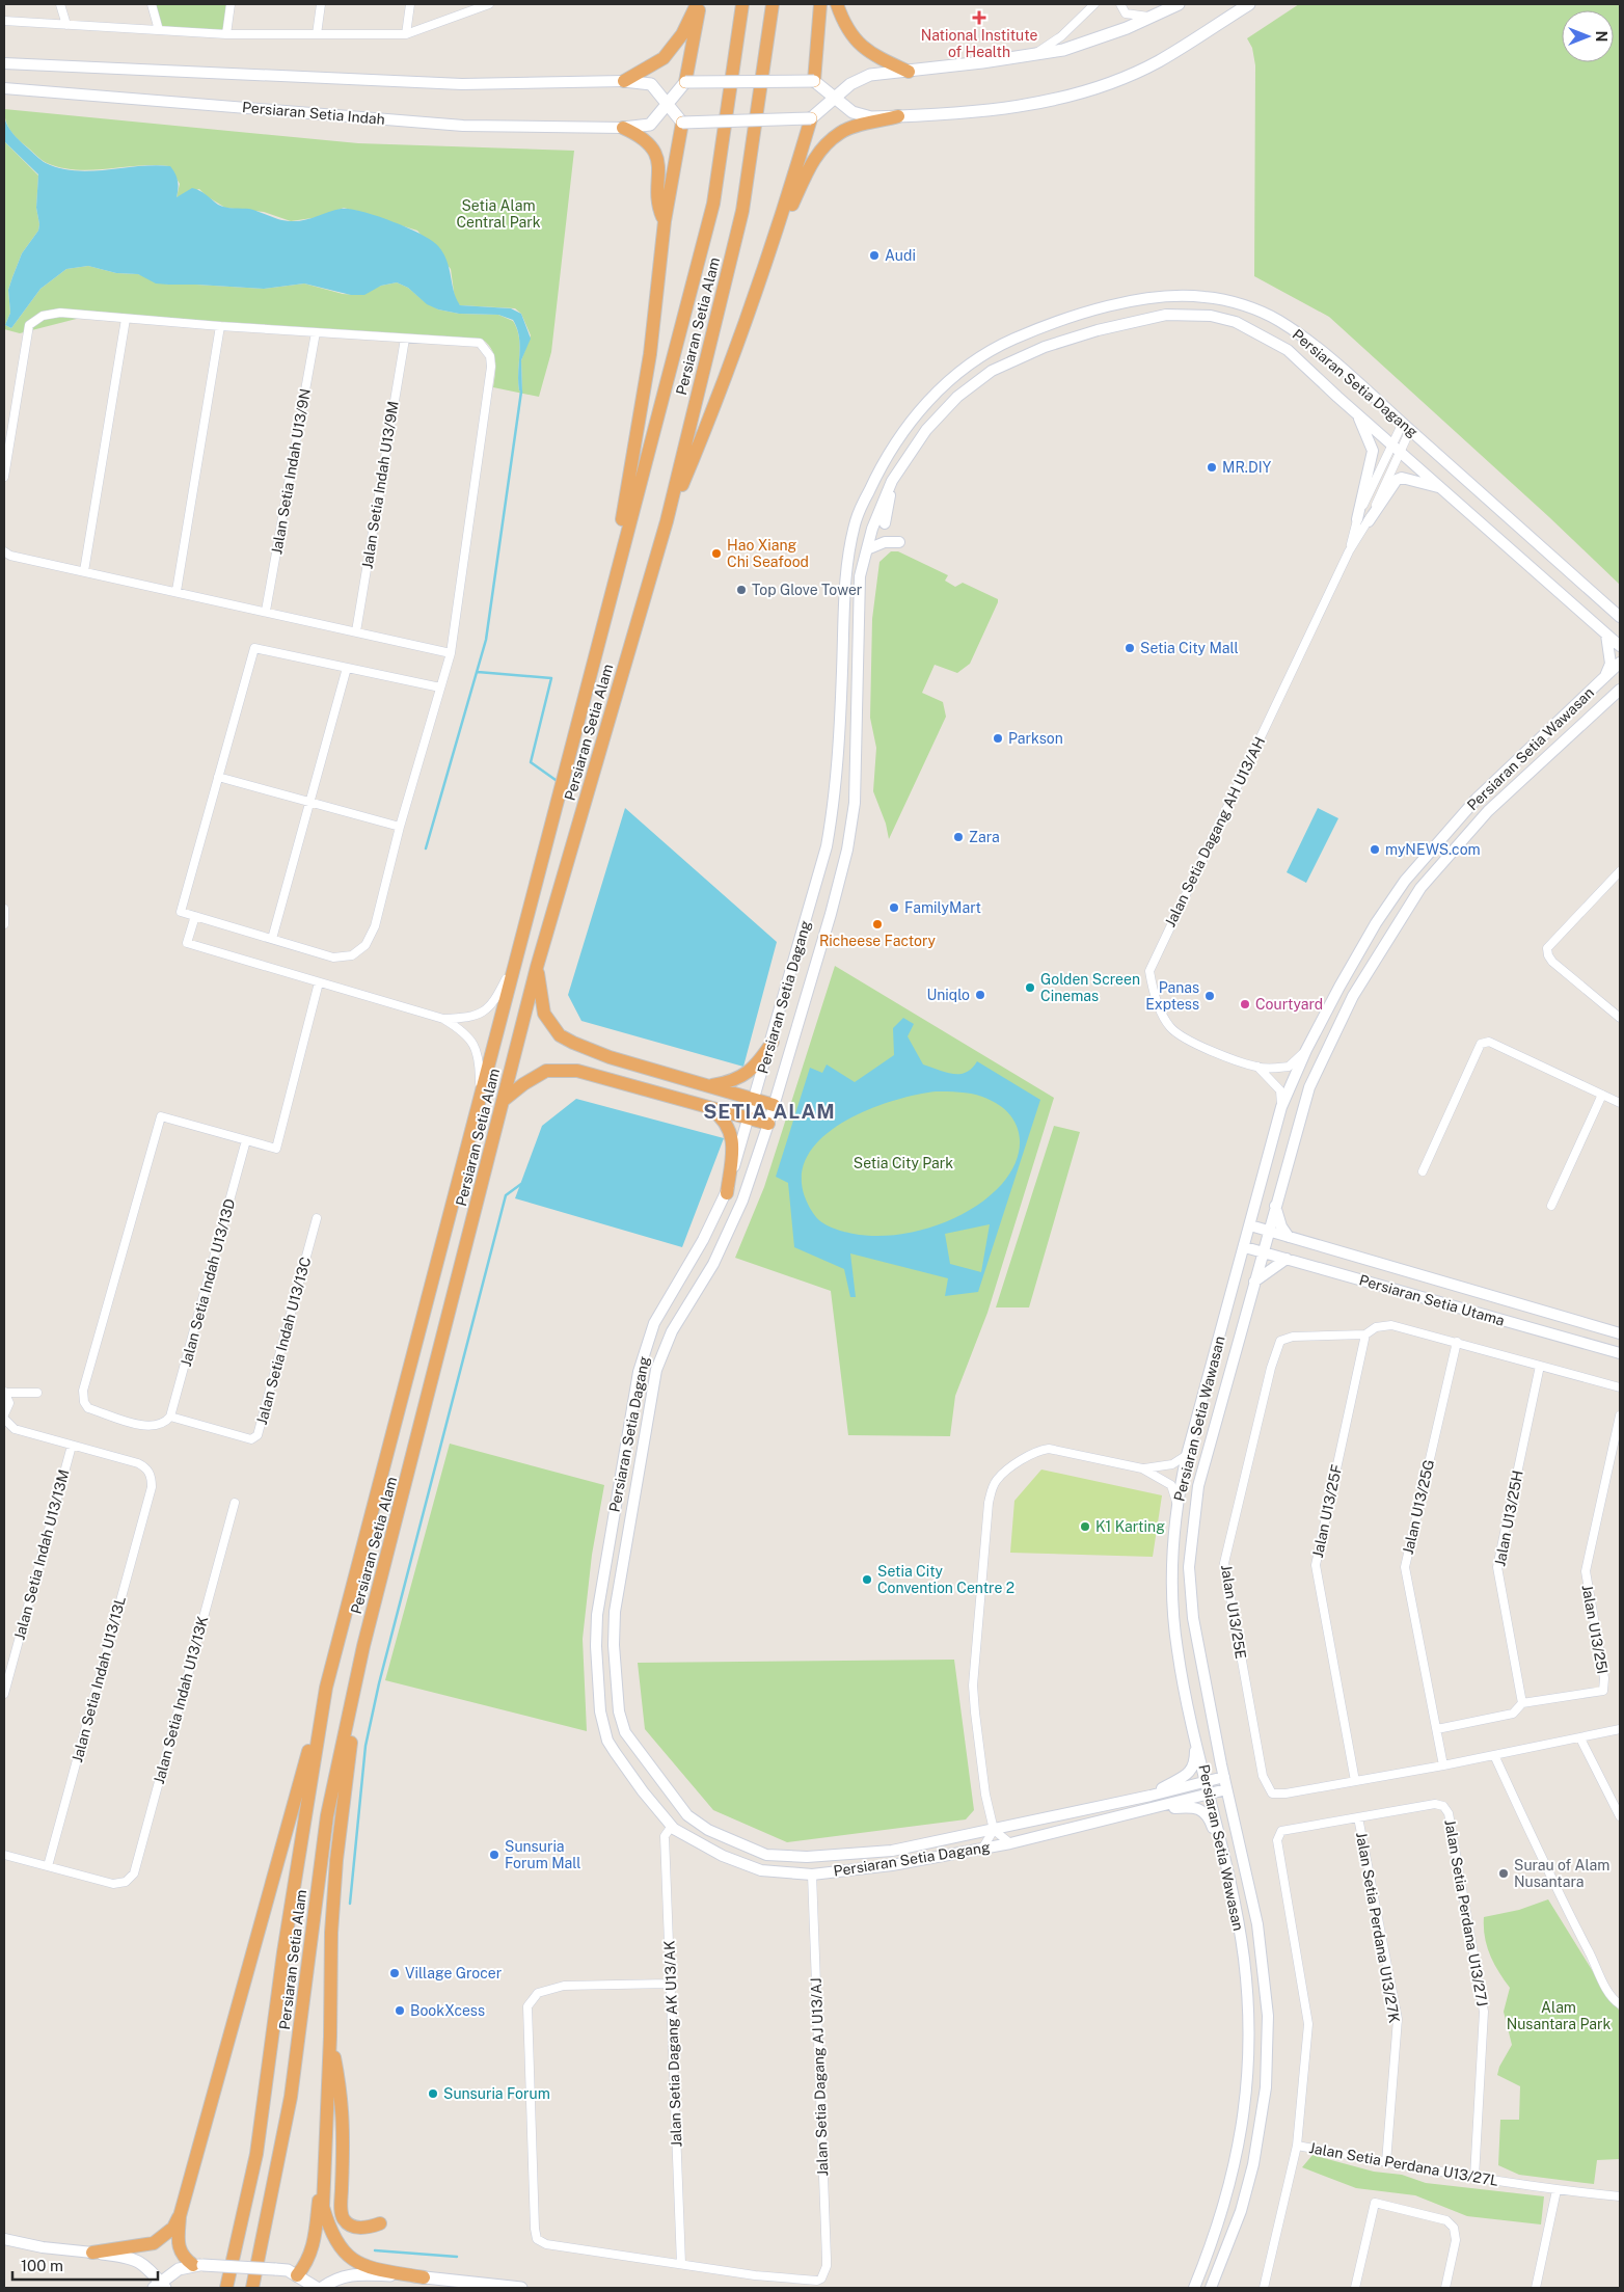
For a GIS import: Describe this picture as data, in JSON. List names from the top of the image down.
{
  "streets": {
    "highway": ["Persiaran Setia Alam"],
    "street": [
      "Persiaran Setia Indah",
      "Persiaran Setia Dagang",
      "Jalan Setia Indah U13/9N",
      "Jalan Setia Indah U13/9M",
      "Persiaran Setia Wawasan",
      "Jalan Setia Dagang AH U13/AH",
      "Jalan Setia Indah U13/13D",
      "Persiaran Setia Utama",
      "Jalan Setia Indah U13/13C",
      "Jalan U13/25G",
      "Jalan U13/25F",
      "Jalan U13/25H",
      "Jalan Setia Indah U13/13M",
      "Jalan U13/25E",
      "Jalan U13/25I",
      "Jalan Setia Indah U13/13L",
      "Jalan Setia Indah U13/13K",
      "Jalan Setia Perdana U13/27J",
      "Jalan Setia Perdana U13/27K",
      "Jalan Setia Dagang AK U13/AK",
      "Jalan Setia Dagang AJ U13/AJ",
      "Jalan Setia Perdana U13/27L"
    ]
  },
  "crossings": [
    ["Persiaran Setia Dagang", "Persiaran Setia Wawasan"],
    ["Persiaran Setia Dagang", "Jalan Setia Dagang AH U13/AH"],
    ["Persiaran Setia Dagang", "Jalan Setia Dagang AK U13/AK"],
    ["Persiaran Setia Dagang", "Jalan Setia Dagang AJ U13/AJ"],
    ["Persiaran Setia Wawasan", "Jalan Setia Dagang AH U13/AH"],
    ["Persiaran Setia Wawasan", "Persiaran Setia Utama"],
    ["Jalan Setia Indah U13/13D", "Jalan Setia Indah U13/13C"],
    ["Jalan U13/25F", "Jalan U13/25E"],
    ["Jalan U13/25H", "Jalan U13/25I"],
    ["Jalan Setia Indah U13/13M", "Jalan Setia Indah U13/13L"],
    ["Jalan Setia Indah U13/13L", "Jalan Setia Indah U13/13K"],
    ["Jalan Setia Perdana U13/27J", "Jalan Setia Perdana U13/27L"],
    ["Jalan Setia Perdana U13/27K", "Jalan Setia Perdana U13/27L"],
    ["Jalan Setia Dagang AK U13/AK", "Jalan Setia Dagang AJ U13/AJ"]
  ],
  "districts": ["SETIA ALAM"],
  "parks": ["Setia Alam Central Park", "Setia City Park", "Alam Nusantara Park"],
  "places": {
    "health": ["National Institute of Health"],
    "other": [
      "Audi",
      "MR.DIY",
      "Hao Xiang Chi Seafood",
      "Top Glove Tower",
      "Setia City Mall",
      "Parkson",
      "Zara",
      "myNEWS.com",
      "FamilyMart",
      "Richeese Factory",
      "Golden Screen Cinemas",
      "Uniqlo",
      "Panas Exptess",
      "Courtyard",
      "K1 Karting",
      "Setia City Convention Centre 2",
      "Sunsuria Forum Mall",
      "Surau of Alam Nusantara",
      "Village Grocer",
      "BookXcess",
      "Sunsuria Forum"
    ]
  },
  "scale_bar": "100 m",
  "north": "right"
}
